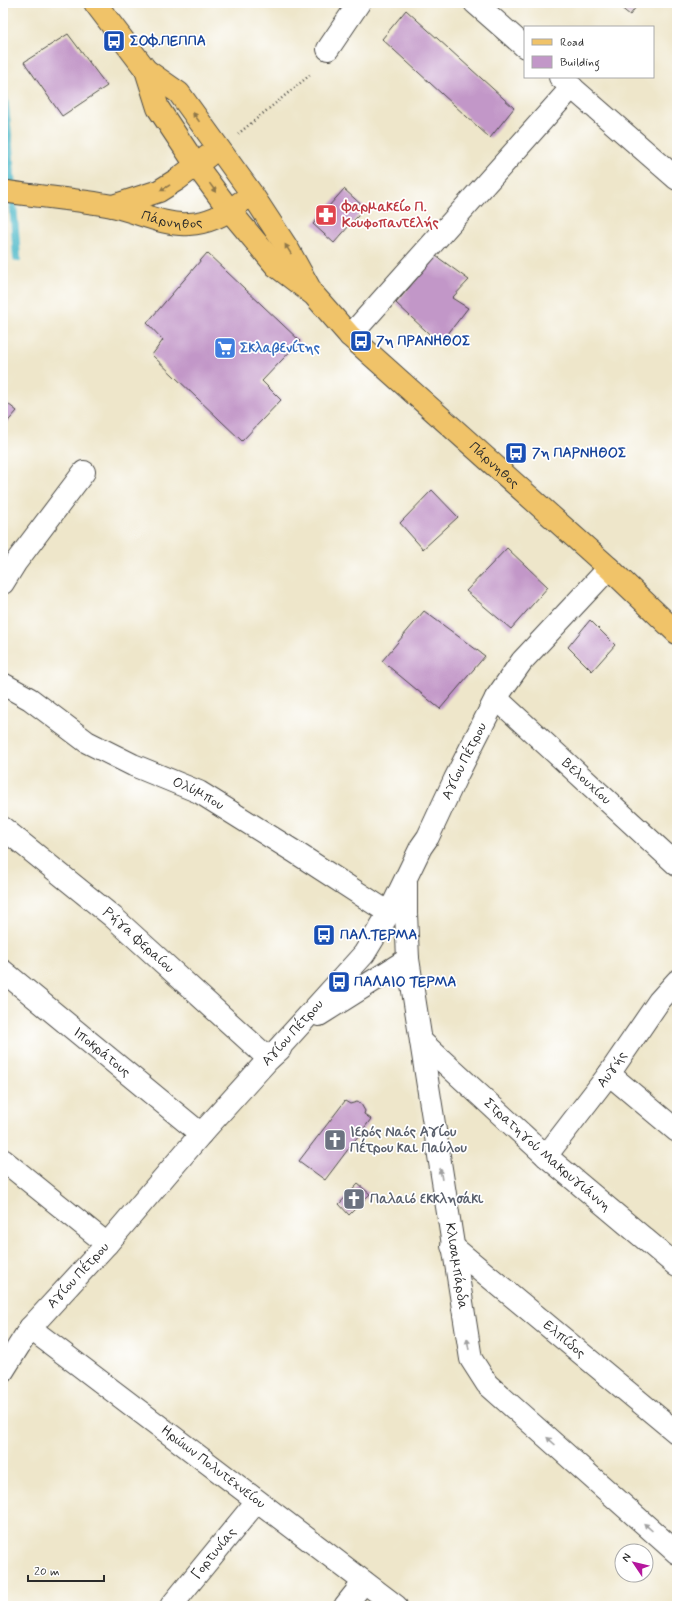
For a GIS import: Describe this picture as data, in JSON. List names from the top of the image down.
{
  "streets": {
    "main road": ["Πάρνηθος"],
    "street": [
      "Αγίου Πέτρου",
      "Βελουχίου",
      "Ολύμπου",
      "Ρήγα Φεραίου",
      "Ιποκράτους",
      "Αυγής",
      "Στρατηγού Μακρυγιάννη",
      "Κλισαμπάρδα",
      "Ελπίδος",
      "Ηρώων Πολυτεχνείου",
      "Γορτυνίας"
    ]
  },
  "crossings": [
    ["Πάρνηθος", "Αγίου Πέτρου"],
    ["Αγίου Πέτρου", "Βελουχίου"],
    ["Αγίου Πέτρου", "Ολύμπου"],
    ["Αγίου Πέτρου", "Ρήγα Φεραίου"],
    ["Αγίου Πέτρου", "Ιποκράτους"],
    ["Αγίου Πέτρου", "Κλισαμπάρδα"],
    ["Αγίου Πέτρου", "Ηρώων Πολυτεχνείου"],
    ["Αυγής", "Στρατηγού Μακρυγιάννη"],
    ["Στρατηγού Μακρυγιάννη", "Κλισαμπάρδα"],
    ["Κλισαμπάρδα", "Ελπίδος"],
    ["Ηρώων Πολυτεχνείου", "Γορτυνίας"]
  ],
  "one_way": ["Κλισαμπάρδα"],
  "places": {
    "bus stop": [
      "ΣΟΦ.ΠΕΠΠΑ",
      "7η ΠΡΑΝΗΘΟΣ",
      "7η ΠΑΡΝΗΘΟΣ",
      "ΠΑΛ.ΤΕΡΜΑ",
      "ΠΑΛΑΙΟ ΤΕΡΜΑ"
    ],
    "pharmacy": ["Φαρμακείο Π. Κουφοπαντελής"],
    "supermarket": ["Σκλαβενίτης"],
    "church": ["Ιερός Ναός Αγίου Πέτρου και Παύλου", "Παλαιό εκκλησάκι"]
  },
  "legend": ["Road", "Building"],
  "scale_bar": "20 m",
  "north": "top left"
}
